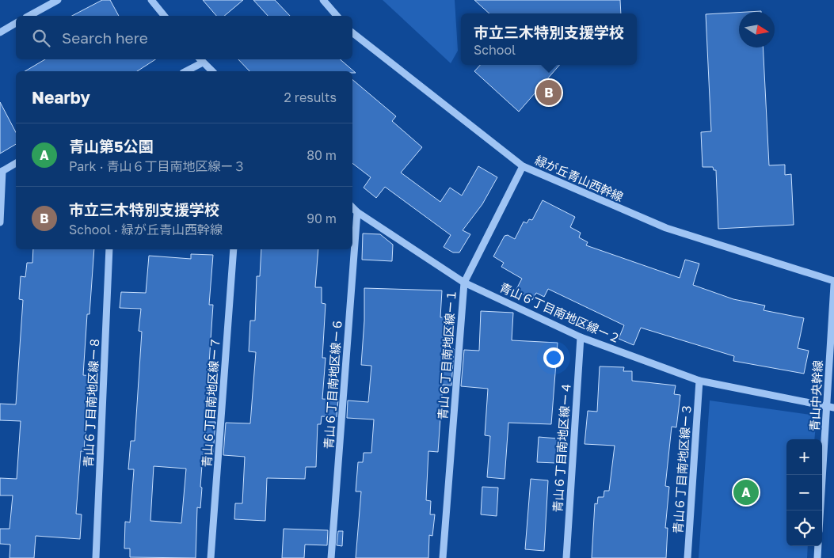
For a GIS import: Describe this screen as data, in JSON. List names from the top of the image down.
{
  "streets": {
    "street": [
      "緑が丘青山西幹線",
      "青山６丁目南地区線ー２",
      "青山６丁目南地区線ー１",
      "青山６丁目南地区線ー６",
      "青山中央幹線",
      "青山６丁目南地区線ー８",
      "青山６丁目南地区線ー７",
      "青山６丁目南地区線ー４",
      "青山６丁目南地区線ー３"
    ]
  },
  "crossings": [
    ["緑が丘青山西幹線", "青山６丁目南地区線ー１"],
    ["青山６丁目南地区線ー２", "青山６丁目南地区線ー１"],
    ["青山６丁目南地区線ー２", "青山６丁目南地区線ー６"],
    ["青山６丁目南地区線ー２", "青山中央幹線"],
    ["青山６丁目南地区線ー２", "青山６丁目南地区線ー４"],
    ["青山６丁目南地区線ー２", "青山６丁目南地区線ー３"]
  ],
  "north": "right",
  "page": {
    "popup": ["市立三木特別支援学校", "School"],
    "search": "Search here",
    "heading": ["Nearby", "2 results"],
    "pins": ["B", "A"],
    "list": [
      {
        "mark": "A",
        "name": "青山第5公園",
        "note": "Park · 青山６丁目南地区線ー３",
        "value": "80 m"
      },
      {
        "mark": "B",
        "name": "市立三木特別支援学校",
        "note": "School · 緑が丘青山西幹線",
        "value": "90 m"
      }
    ],
    "map_buttons": ["+", "−"]
  }
}
